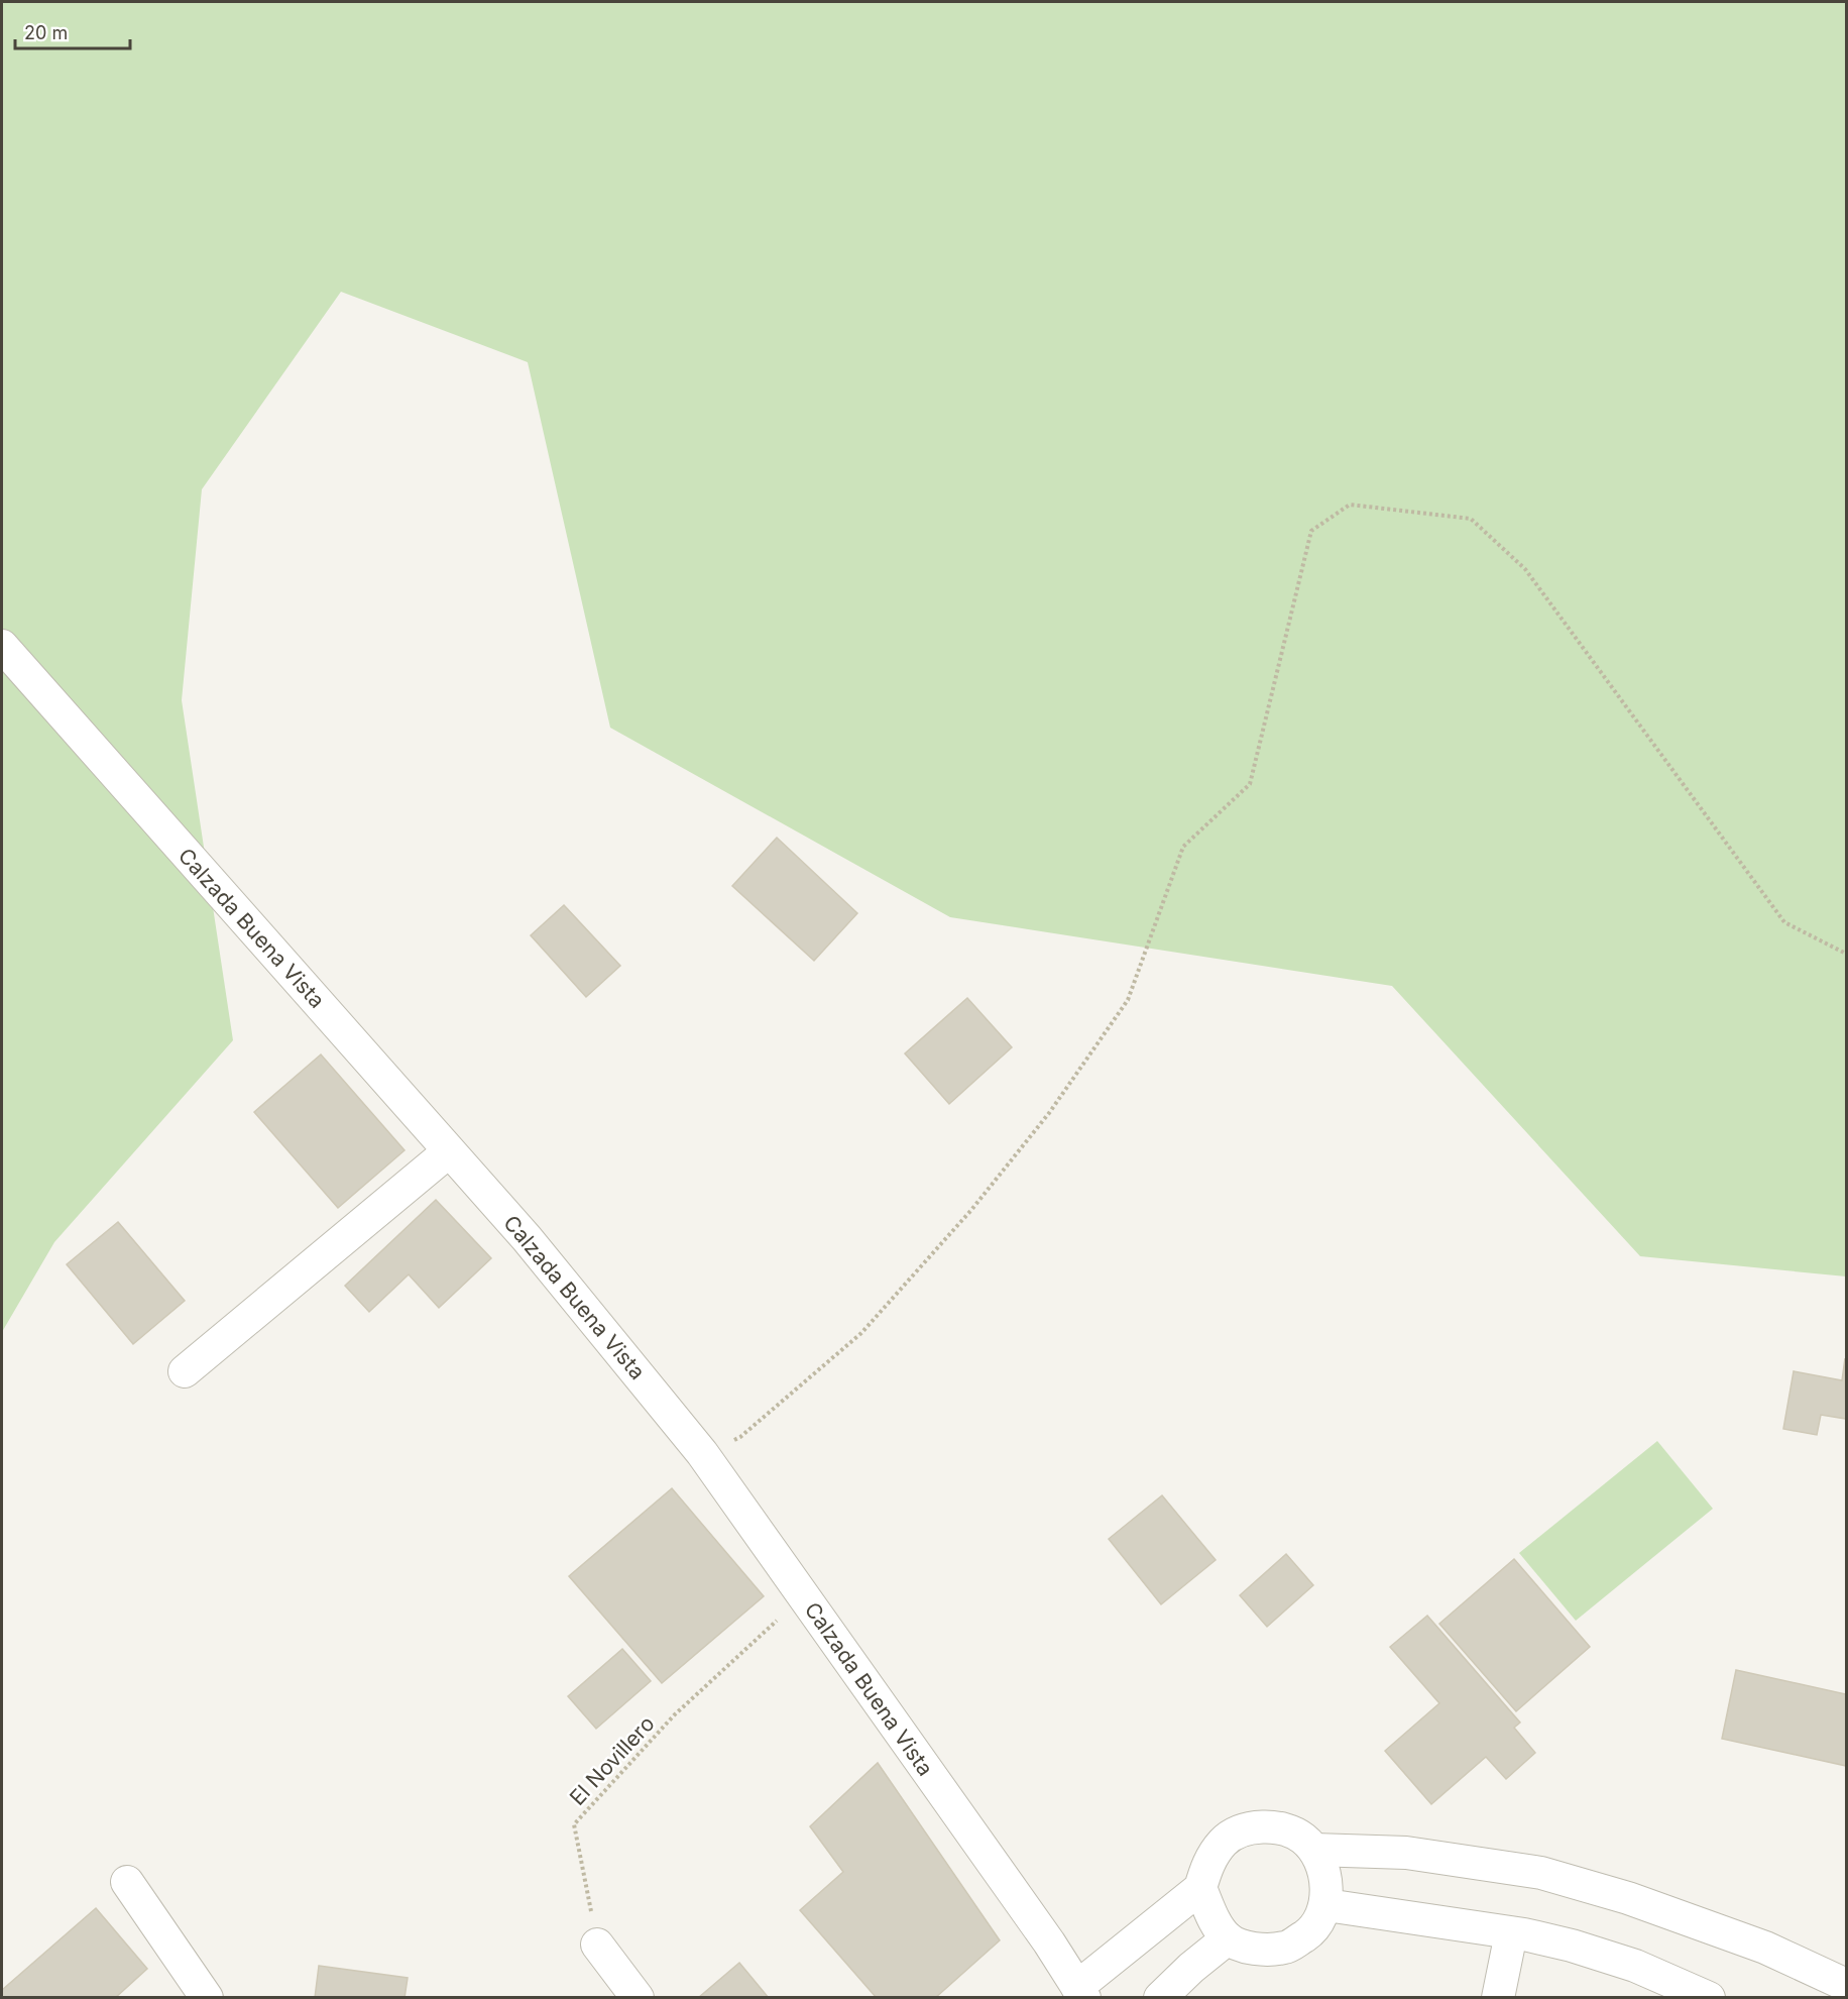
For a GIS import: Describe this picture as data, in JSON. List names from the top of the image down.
{
  "streets": {
    "street": ["Calzada Buena Vista"],
    "path": ["El Novillero"]
  },
  "crossings": [
    ["Calzada Buena Vista", "El Novillero"]
  ],
  "scale_bar": "20 m"
}
